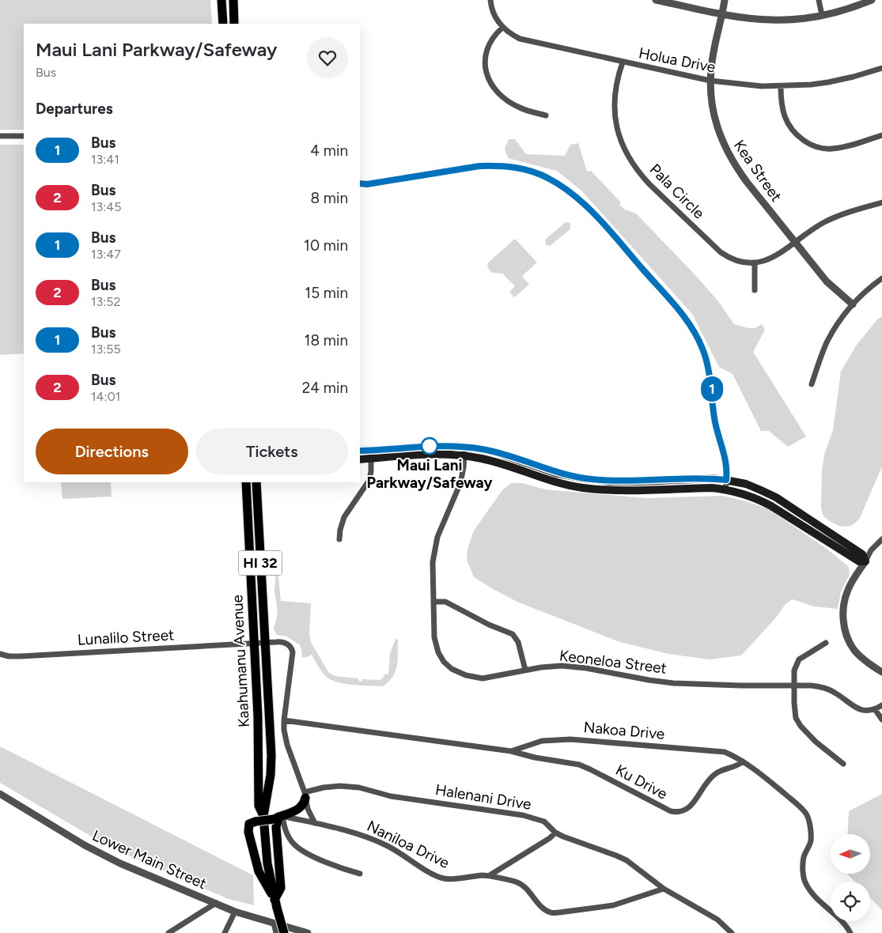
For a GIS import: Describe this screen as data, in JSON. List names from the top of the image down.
{
  "streets": {
    "main road": ["HI 32", "Kaahumanu Avenue"],
    "street": [
      "Holua Drive",
      "Kea Street",
      "Pala Circle",
      "Lunalilo Street",
      "Keoneloa Street",
      "Nakoa Drive",
      "Ku Drive",
      "Halenani Drive",
      "Naniloa Drive",
      "Lower Main Street"
    ]
  },
  "crossings": [
    ["Holua Drive", "Kea Street"],
    ["Holua Drive", "Pala Circle"],
    ["Kea Street", "Pala Circle"],
    ["Lunalilo Street", "Kaahumanu Avenue"],
    ["Lunalilo Street", "Nakoa Drive"],
    ["Nakoa Drive", "Ku Drive"],
    ["Halenani Drive", "Naniloa Drive"]
  ],
  "places": ["Maui Lani Parkway/Safeway"],
  "lines": ["bus line 1"],
  "north": "left",
  "page": {
    "on_map": "1",
    "heading": [
      ["Maui Lani Parkway/Safeway", "Bus"],
      "Departures"
    ],
    "list": [
      {
        "mark": "1",
        "name": "Bus",
        "note": "13:41",
        "value": "4 min"
      },
      {
        "mark": "2",
        "name": "Bus",
        "note": "13:45",
        "value": "8 min"
      },
      {
        "mark": "1",
        "name": "Bus",
        "note": "13:47",
        "value": "10 min"
      },
      {
        "mark": "2",
        "name": "Bus",
        "note": "13:52",
        "value": "15 min"
      },
      {
        "mark": "1",
        "name": "Bus",
        "note": "13:55",
        "value": "18 min"
      },
      {
        "mark": "2",
        "name": "Bus",
        "note": "14:01",
        "value": "24 min"
      }
    ],
    "buttons": ["Directions", "Tickets"]
  }
}
